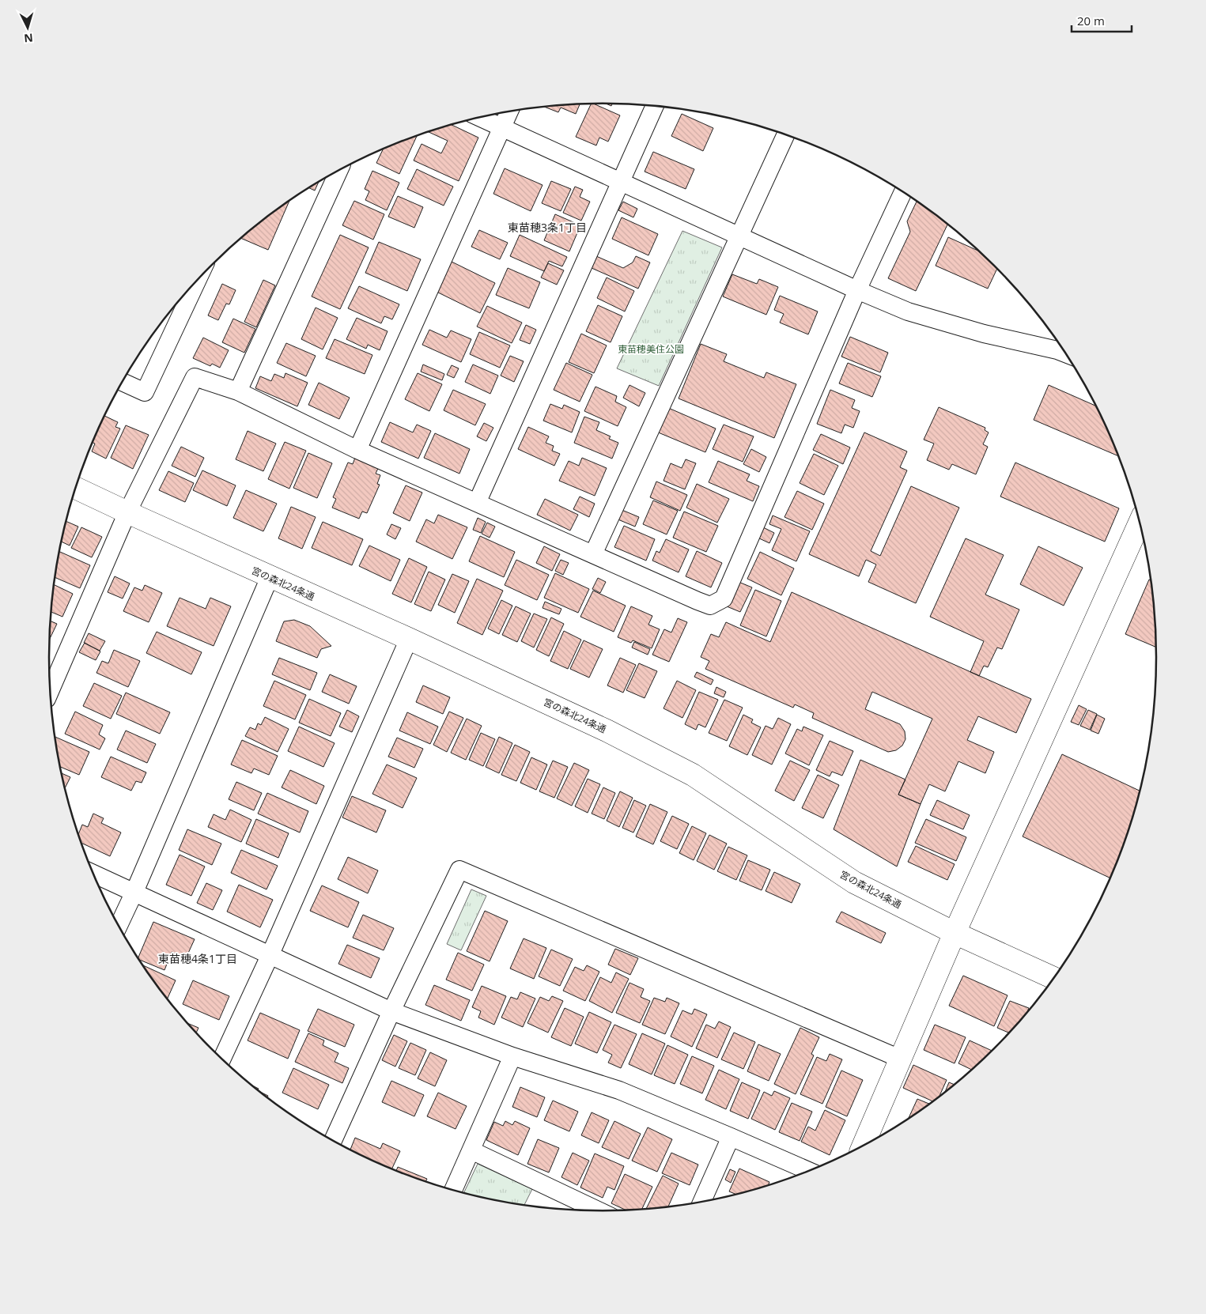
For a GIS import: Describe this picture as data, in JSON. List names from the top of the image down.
{
  "streets": {
    "street": ["宮の森北24条通"]
  },
  "districts": ["東苗穂3条1丁目", "東苗穂4条1丁目"],
  "parks": ["東苗穂美住公園"],
  "scale_bar": "20 m",
  "north": "bottom"
}
